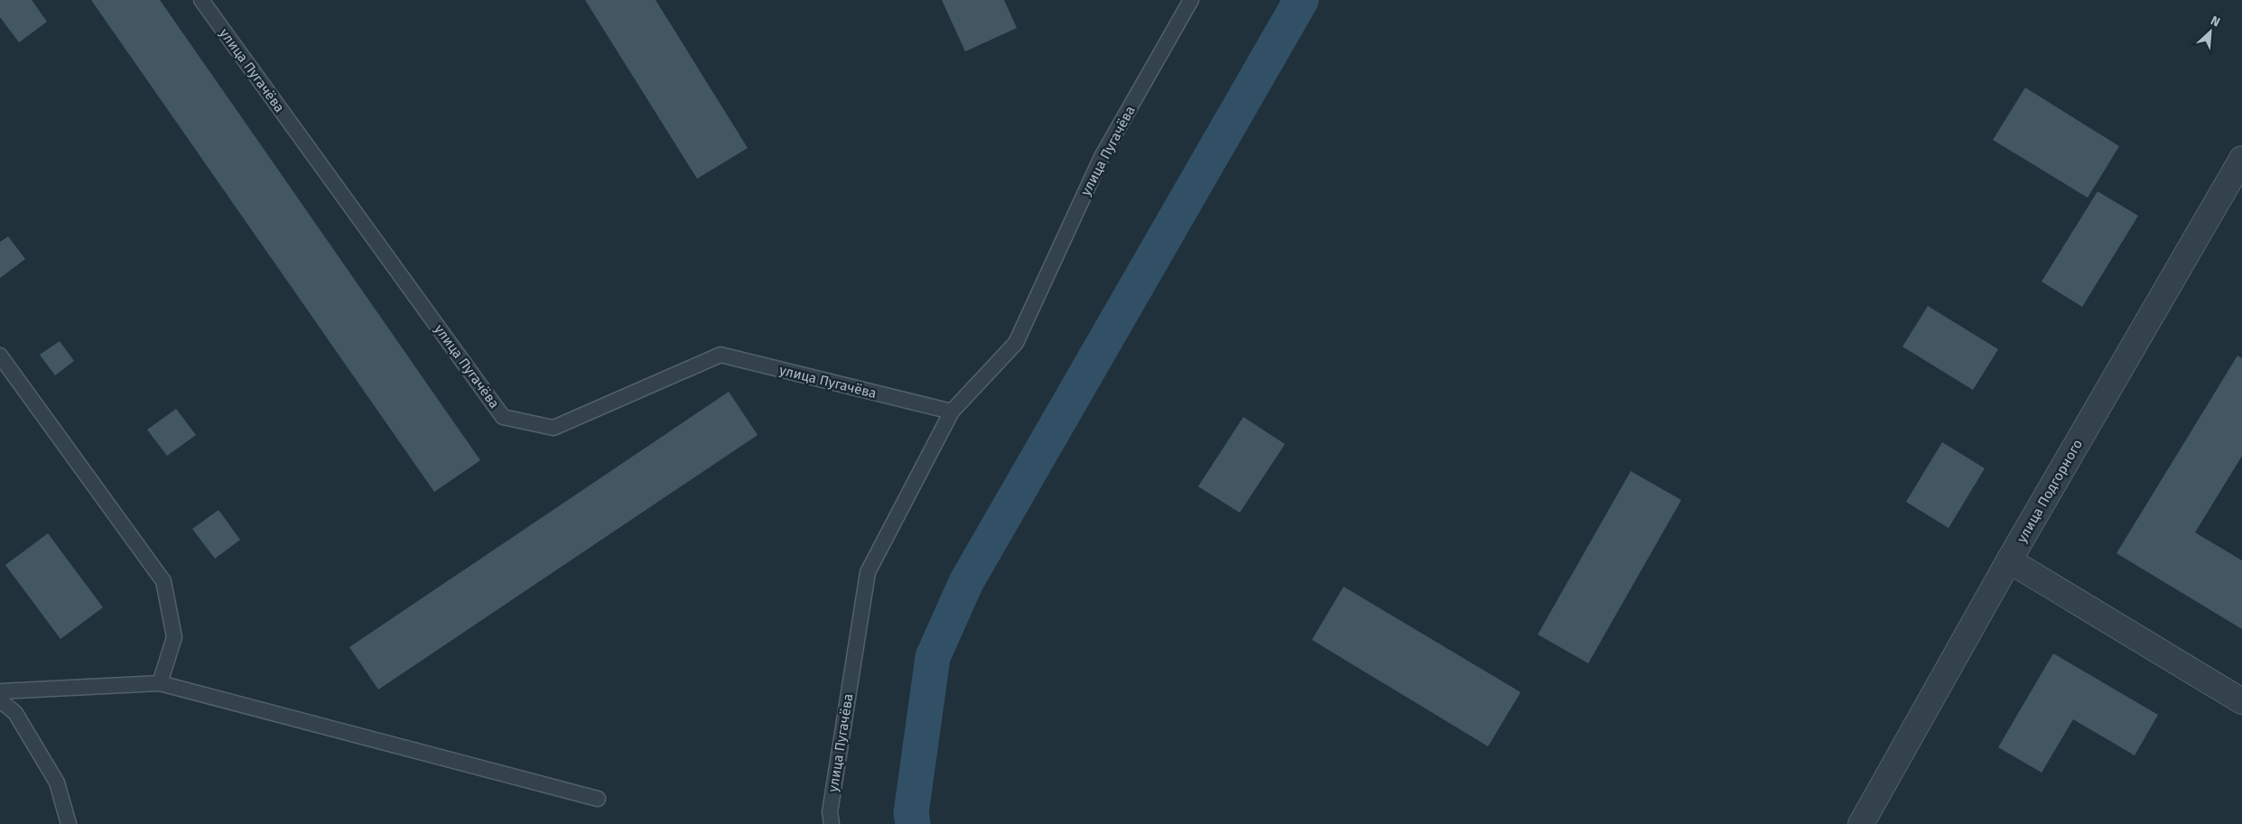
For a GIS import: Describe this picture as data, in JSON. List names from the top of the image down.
{
  "streets": {
    "street": ["улица Подгорного"],
    "lane": ["улица Пугачёва"]
  },
  "north": "top right"
}
